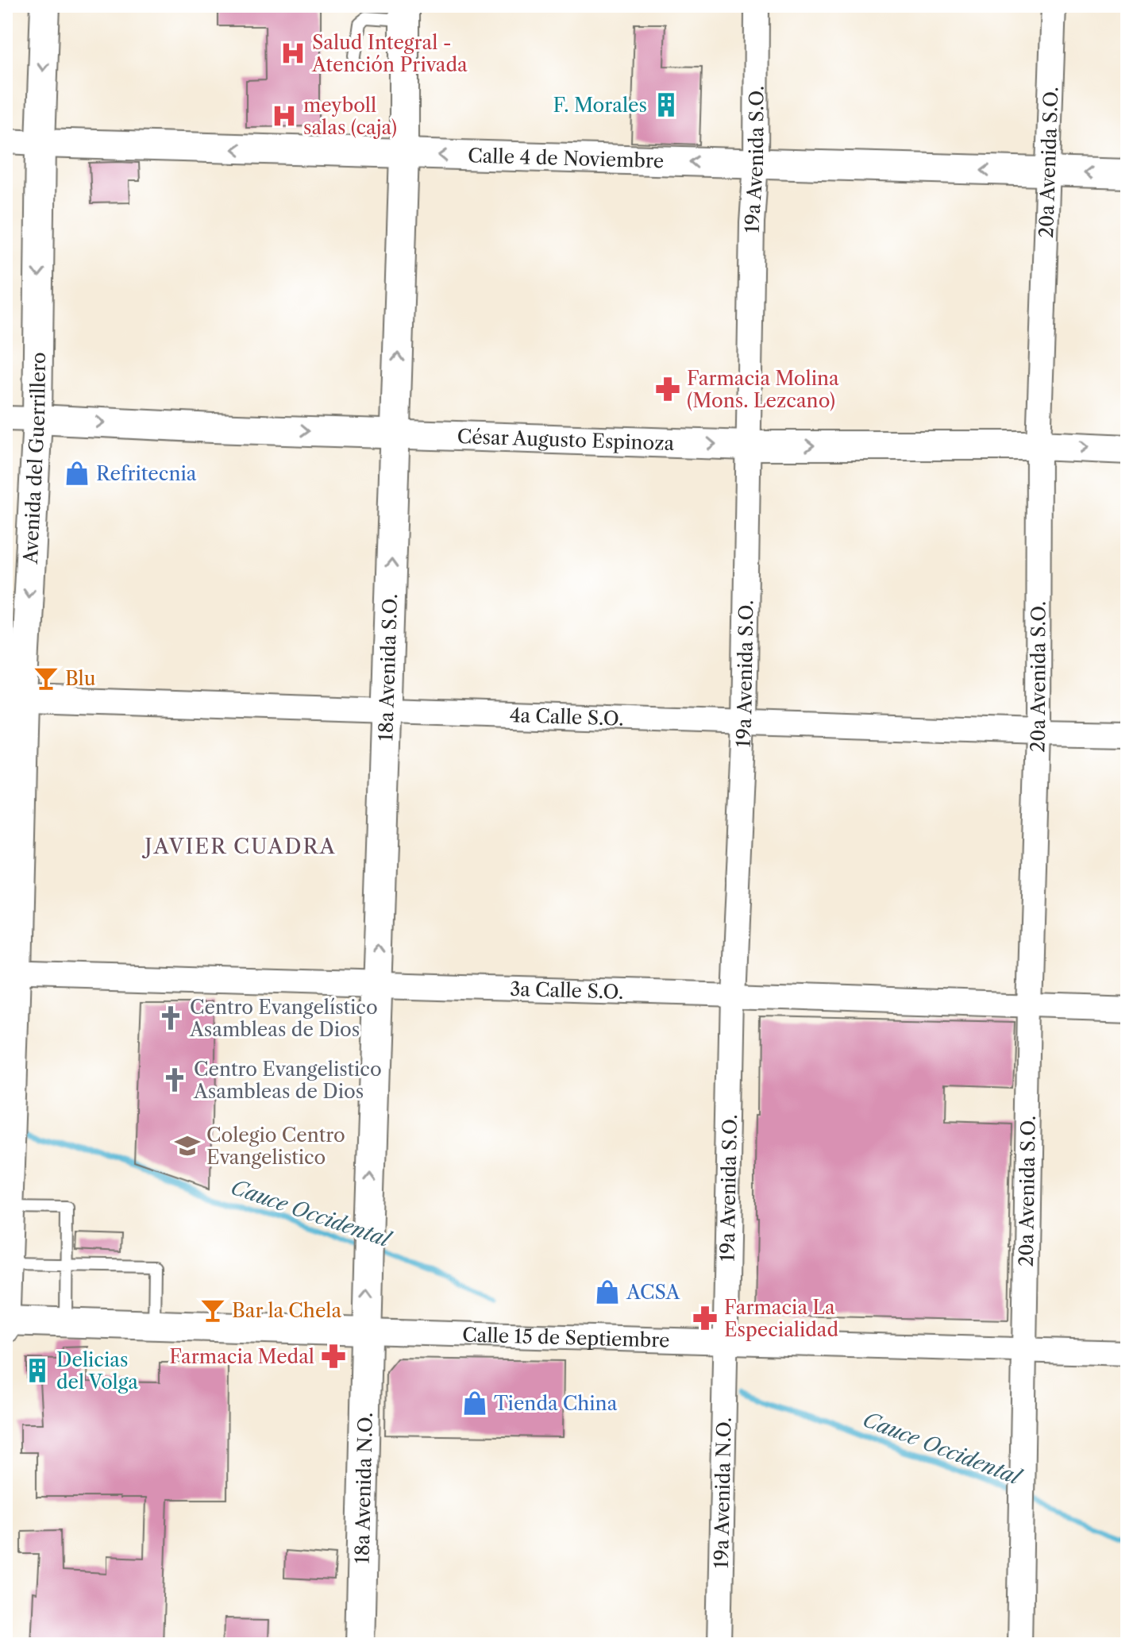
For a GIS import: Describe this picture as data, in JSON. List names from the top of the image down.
{
  "streets": {
    "street": [
      "Calle 4 de Noviembre",
      "19a Avenida S.O.",
      "20a Avenida S.O.",
      "César Augusto Espinoza",
      "Avenida del Guerrillero",
      "18a Avenida S.O.",
      "4a Calle S.O.",
      "3a Calle S.O.",
      "Calle 15 de Septiembre",
      "18a Avenida N.O.",
      "19a Avenida N.O."
    ]
  },
  "crossings": [
    ["Calle 4 de Noviembre", "19a Avenida S.O."],
    ["Calle 4 de Noviembre", "20a Avenida S.O."],
    ["Calle 4 de Noviembre", "Avenida del Guerrillero"],
    ["Calle 4 de Noviembre", "18a Avenida S.O."],
    ["19a Avenida S.O.", "César Augusto Espinoza"],
    ["19a Avenida S.O.", "4a Calle S.O."],
    ["19a Avenida S.O.", "3a Calle S.O."],
    ["19a Avenida S.O.", "Calle 15 de Septiembre"],
    ["19a Avenida S.O.", "19a Avenida N.O."],
    ["20a Avenida S.O.", "César Augusto Espinoza"],
    ["20a Avenida S.O.", "4a Calle S.O."],
    ["20a Avenida S.O.", "3a Calle S.O."],
    ["20a Avenida S.O.", "Calle 15 de Septiembre"],
    ["César Augusto Espinoza", "Avenida del Guerrillero"],
    ["César Augusto Espinoza", "18a Avenida S.O."],
    ["Avenida del Guerrillero", "4a Calle S.O."],
    ["Avenida del Guerrillero", "3a Calle S.O."],
    ["Avenida del Guerrillero", "Calle 15 de Septiembre"],
    ["18a Avenida S.O.", "4a Calle S.O."],
    ["18a Avenida S.O.", "3a Calle S.O."],
    ["18a Avenida S.O.", "Calle 15 de Septiembre"],
    ["18a Avenida S.O.", "18a Avenida N.O."],
    ["Calle 15 de Septiembre", "18a Avenida N.O."],
    ["Calle 15 de Septiembre", "19a Avenida N.O."]
  ],
  "one_way": [
    "Calle 4 de Noviembre",
    "César Augusto Espinoza",
    "Avenida del Guerrillero",
    "18a Avenida S.O."
  ],
  "districts": ["JAVIER CUADRA"],
  "water": ["Cauce Occidental"],
  "places": {
    "hospital": ["Salud Integral - Atención Privada", "meyboll salas (caja)"],
    "building": ["F. Morales", "Delicias del Volga"],
    "pharmacy": ["Farmacia Molina (Mons. Lezcano)", "Farmacia La Especialidad", "Farmacia Medal"],
    "shop": ["Refritecnia", "ACSA", "Tienda China"],
    "bar": ["Blu", "Bar la Chela"],
    "church": ["Centro Evangelístico Asambleas de Dios", "Centro Evangelistico Asambleas de Dios"],
    "school or university": ["Colegio Centro Evangelistico"]
  }
}
